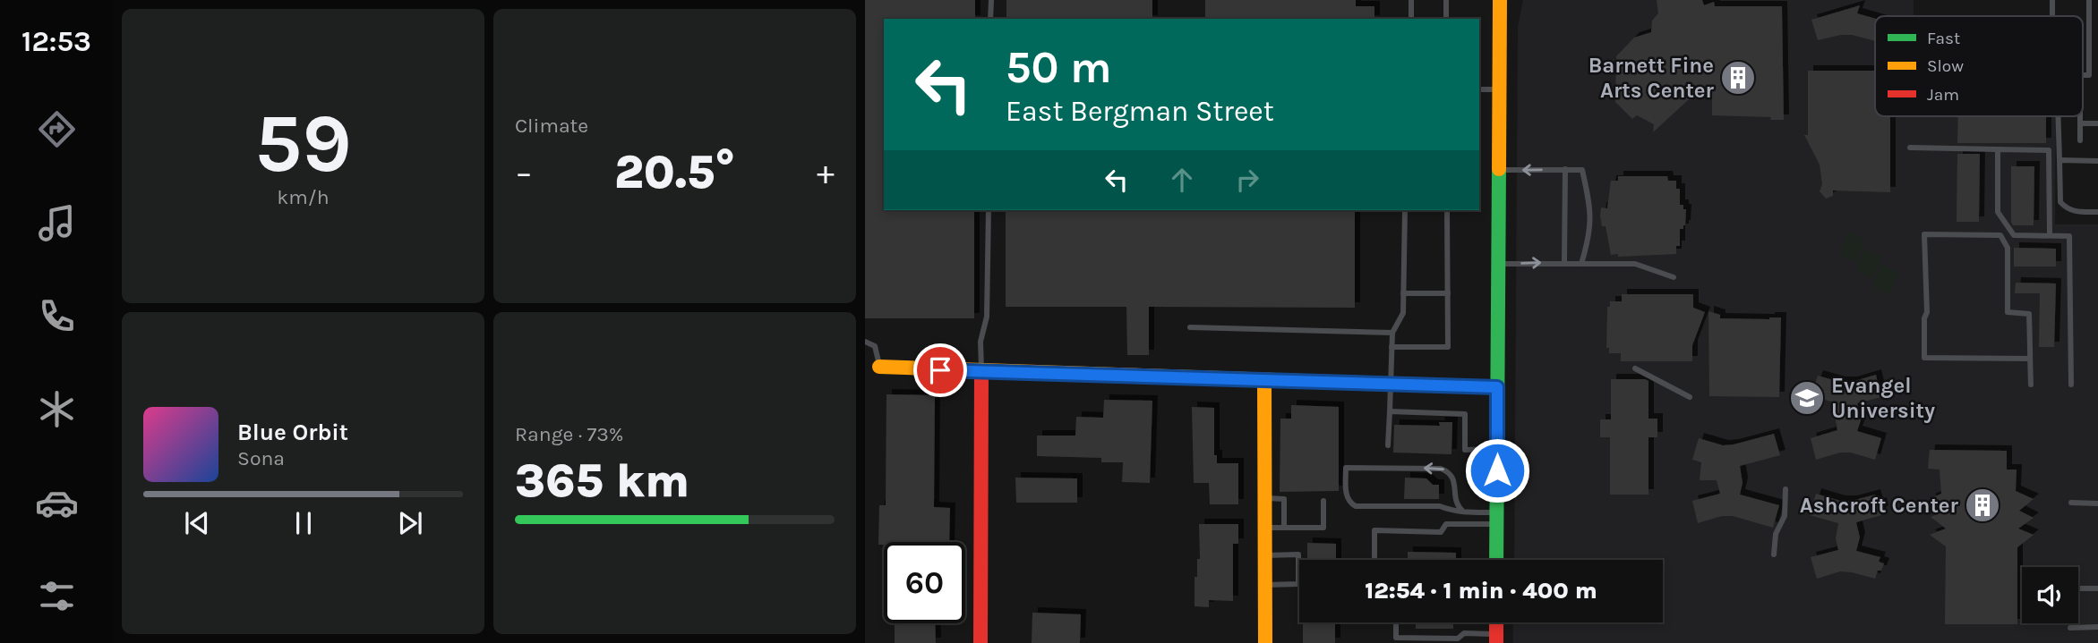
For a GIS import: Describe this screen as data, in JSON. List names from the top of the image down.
{
  "places": {
    "building": ["Barnett Fine Arts Center", "Ashcroft Center"],
    "school or university": ["Evangel University"]
  },
  "legend": ["Fast", "Slow", "Jam"],
  "page": {
    "tabs": "12:53",
    "tile": [
      ["59", "km/h"],
      "Climate",
      ["Range · 73%", "365 km"]
    ],
    "turn": ["50 m", "East Bergman Street"],
    "heat": ["−", "20.5°", "+"],
    "song": ["Blue Orbit", "Sona"],
    "limit": "60",
    "trip": "12:54 · 1 min · 400 m"
  }
}
